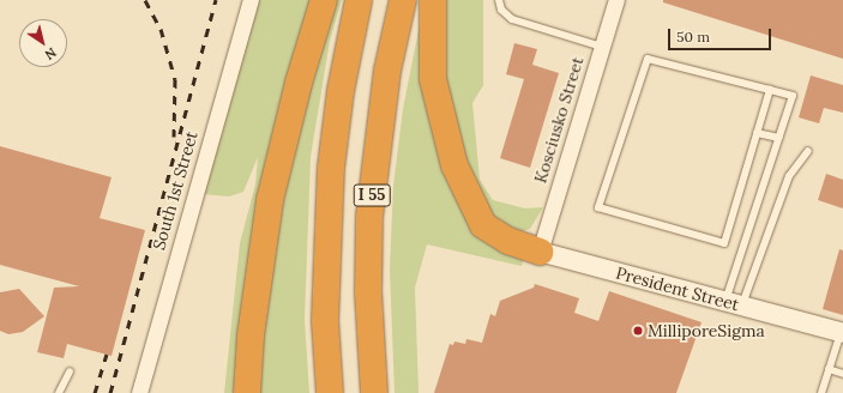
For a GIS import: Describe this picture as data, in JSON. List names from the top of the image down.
{
  "streets": {
    "highway": ["I 55"],
    "street": ["Kosciusko Street", "South 1st Street", "President Street"]
  },
  "crossings": [
    ["Kosciusko Street", "President Street"]
  ],
  "places": ["MilliporeSigma"],
  "scale_bar": "50 m",
  "north": "bottom right"
}
